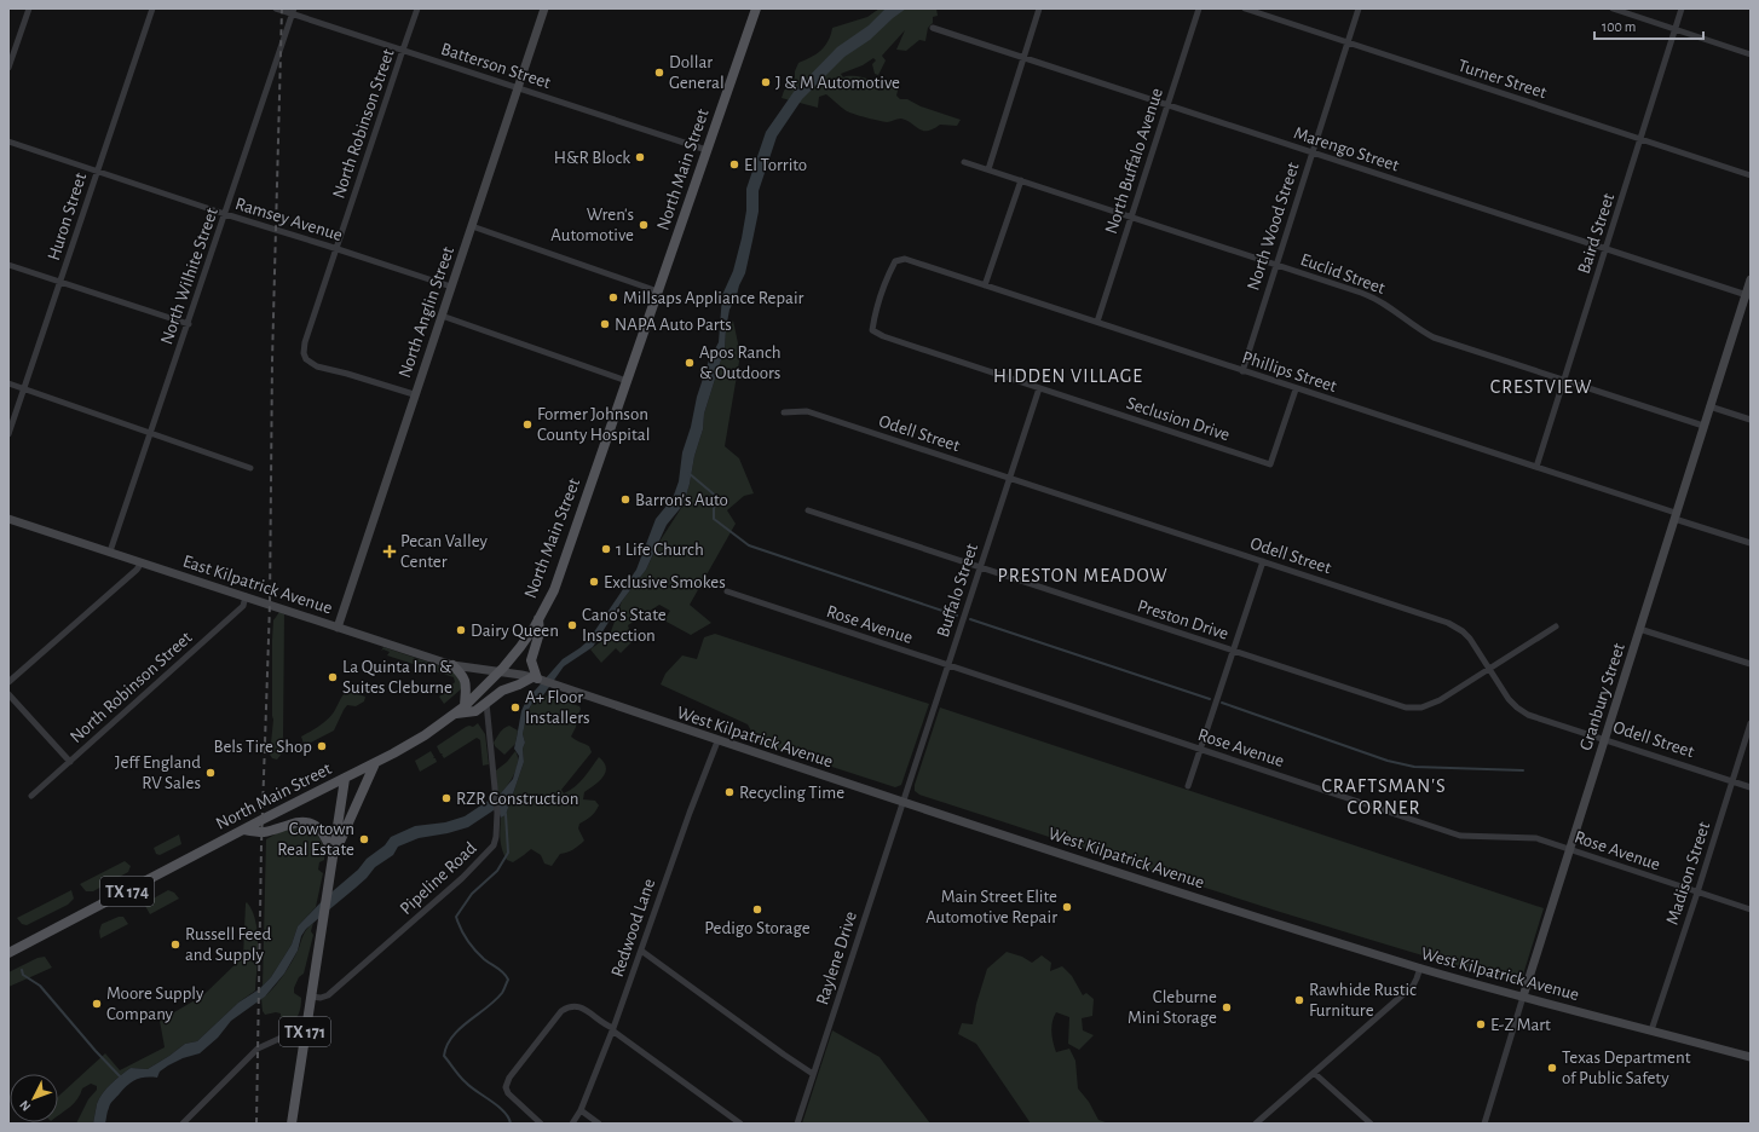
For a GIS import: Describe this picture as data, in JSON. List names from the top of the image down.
{
  "streets": {
    "main road": ["North Main Street", "TX 174", "TX 171"],
    "street": [
      "Batterson Street",
      "Turner Street",
      "North Robinson Street",
      "Marengo Street",
      "North Buffalo Avenue",
      "Huron Street",
      "Ramsey Avenue",
      "North Wood Street",
      "Baird Street",
      "Euclid Street",
      "North Wilhite Street",
      "North Anglin Street",
      "Phillips Street",
      "Seclusion Drive",
      "Odell Street",
      "East Kilpatrick Avenue",
      "Buffalo Street",
      "Preston Drive",
      "Rose Avenue",
      "Granbury Street",
      "West Kilpatrick Avenue",
      "Madison Street",
      "Pipeline Road",
      "Redwood Lane",
      "Raylene Drive"
    ]
  },
  "crossings": [
    ["Batterson Street", "North Robinson Street"],
    ["Batterson Street", "North Main Street"],
    ["Batterson Street", "North Wilhite Street"],
    ["Batterson Street", "North Anglin Street"],
    ["Turner Street", "North Wood Street"],
    ["Turner Street", "Baird Street"],
    ["North Robinson Street", "Ramsey Avenue"],
    ["North Robinson Street", "North Anglin Street"],
    ["North Robinson Street", "East Kilpatrick Avenue"],
    ["Marengo Street", "North Buffalo Avenue"],
    ["Marengo Street", "North Wood Street"],
    ["Marengo Street", "Baird Street"],
    ["Marengo Street", "Granbury Street"],
    ["North Buffalo Avenue", "Euclid Street"],
    ["North Buffalo Avenue", "Phillips Street"],
    ["North Main Street", "East Kilpatrick Avenue"],
    ["North Main Street", "West Kilpatrick Avenue"],
    ["North Main Street", "TX 171"],
    ["Huron Street", "Ramsey Avenue"],
    ["Ramsey Avenue", "North Wilhite Street"],
    ["Ramsey Avenue", "North Anglin Street"],
    ["North Wood Street", "Euclid Street"],
    ["North Wood Street", "Phillips Street"],
    ["Baird Street", "Euclid Street"],
    ["Baird Street", "Phillips Street"],
    ["Euclid Street", "Granbury Street"],
    ["North Wilhite Street", "East Kilpatrick Avenue"],
    ["North Anglin Street", "East Kilpatrick Avenue"],
    ["Phillips Street", "Seclusion Drive"],
    ["Phillips Street", "Granbury Street"],
    ["Seclusion Drive", "Buffalo Street"],
    ["Odell Street", "Buffalo Street"],
    ["Odell Street", "Preston Drive"],
    ["Odell Street", "Granbury Street"],
    ["Odell Street", "Madison Street"],
    ["East Kilpatrick Avenue", "West Kilpatrick Avenue"],
    ["Buffalo Street", "Preston Drive"],
    ["Buffalo Street", "Rose Avenue"],
    ["Buffalo Street", "West Kilpatrick Avenue"],
    ["Buffalo Street", "Raylene Drive"],
    ["Rose Avenue", "Granbury Street"],
    ["Rose Avenue", "Madison Street"],
    ["Granbury Street", "West Kilpatrick Avenue"],
    ["West Kilpatrick Avenue", "Madison Street"],
    ["West Kilpatrick Avenue", "Redwood Lane"],
    ["West Kilpatrick Avenue", "Raylene Drive"],
    ["Pipeline Road", "TX 171"]
  ],
  "districts": [
    "HIDDEN VILLAGE",
    "CRESTVIEW",
    "PRESTON MEADOW",
    "CRAFTSMAN'S CORNER"
  ],
  "places": {
    "other": [
      "Dollar General",
      "J & M Automotive",
      "H&R Block",
      "El Torrito",
      "Wren's Automotive",
      "Millsaps Appliance Repair",
      "NAPA Auto Parts",
      "Apos Ranch & Outdoors",
      "Former Johnson County Hospital",
      "Barron's Auto",
      "1 Life Church",
      "Exclusive Smokes",
      "Cano's State Inspection",
      "Dairy Queen",
      "La Quinta Inn & Suites Cleburne",
      "A+ Floor Installers",
      "Bels Tire Shop",
      "Jeff England RV Sales",
      "Recycling Time",
      "RZR Construction",
      "Cowtown Real Estate",
      "Main Street Elite Automotive Repair",
      "Pedigo Storage",
      "Russell Feed and Supply",
      "Rawhide Rustic Furniture",
      "Moore Supply Company",
      "Cleburne Mini Storage",
      "E-Z Mart",
      "Texas Department of Public Safety"
    ],
    "health": ["Pecan Valley Center"]
  },
  "scale_bar": "100 m",
  "north": "bottom left"
}
